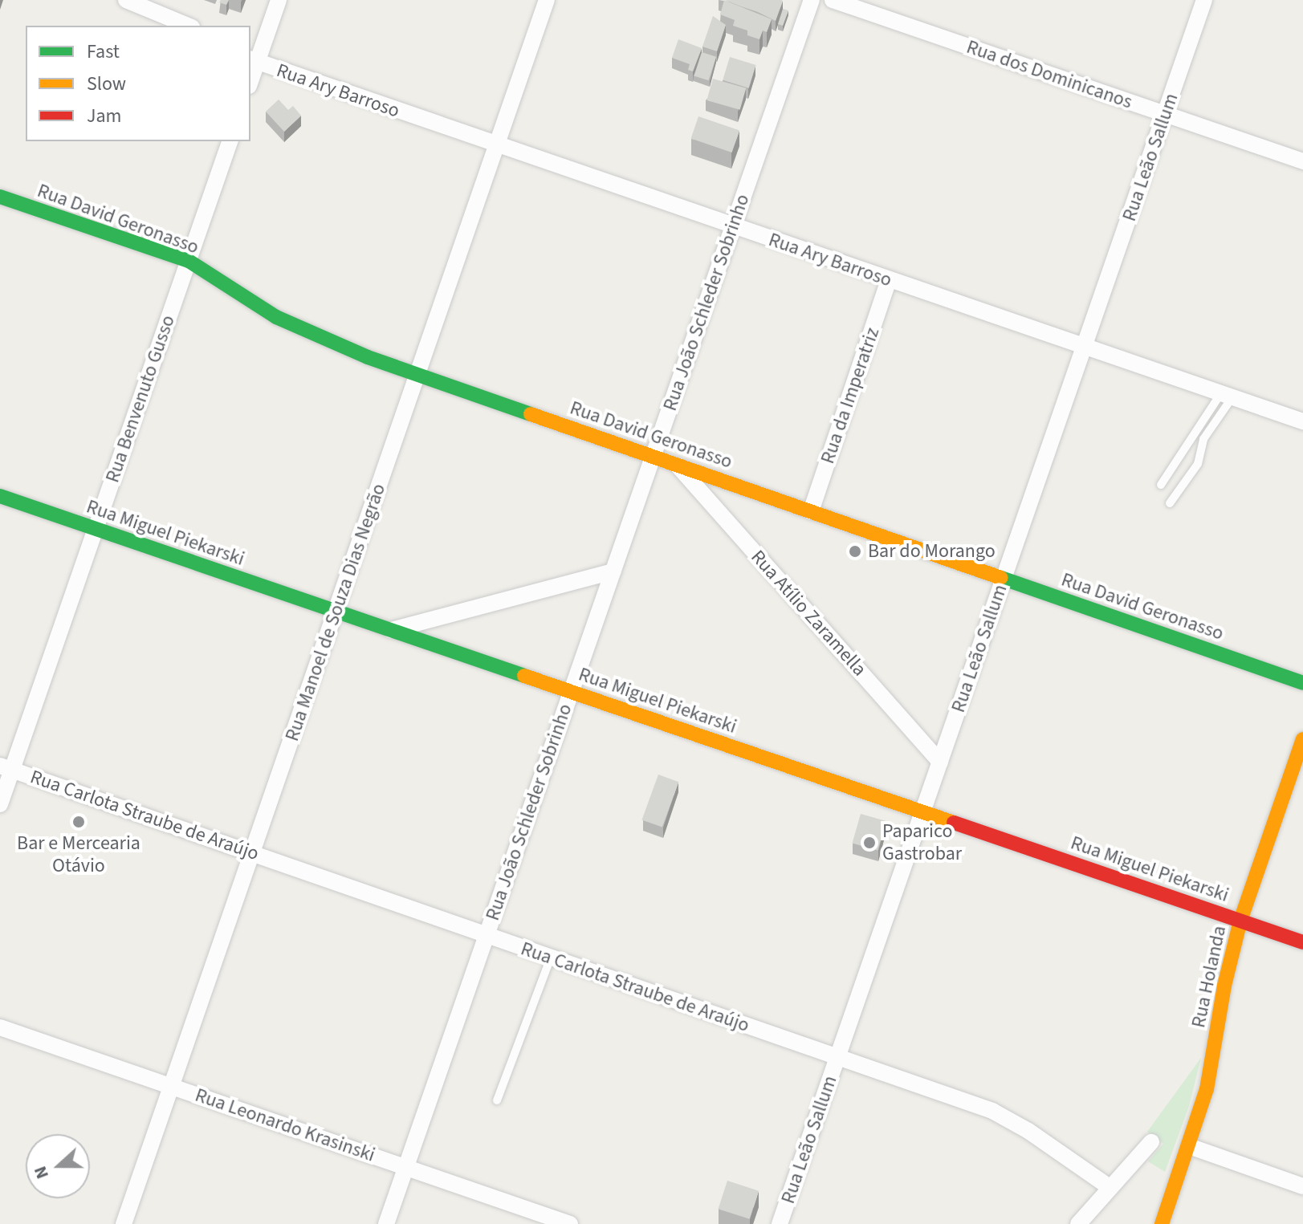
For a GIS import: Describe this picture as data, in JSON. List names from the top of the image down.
{
  "streets": {
    "street": [
      "Rua dos Dominicanos",
      "Rua Ary Barroso",
      "Rua Leão Sallum",
      "Rua David Geronasso",
      "Rua João Schleder Sobrinho",
      "Rua da Imperatriz",
      "Rua Benvenuto Gusso",
      "Rua Miguel Piekarski",
      "Rua Manoel de Souza Dias Negrão",
      "Rua Atílio Zaramella",
      "Rua Carlota Straube de Araújo",
      "Rua Holanda",
      "Rua Leonardo Krasinski"
    ]
  },
  "crossings": [
    ["Rua dos Dominicanos", "Rua Leão Sallum"],
    ["Rua Ary Barroso", "Rua Leão Sallum"],
    ["Rua Ary Barroso", "Rua João Schleder Sobrinho"],
    ["Rua Ary Barroso", "Rua da Imperatriz"],
    ["Rua Ary Barroso", "Rua Manoel de Souza Dias Negrão"],
    ["Rua Leão Sallum", "Rua David Geronasso"],
    ["Rua Leão Sallum", "Rua Miguel Piekarski"],
    ["Rua Leão Sallum", "Rua Atílio Zaramella"],
    ["Rua Leão Sallum", "Rua Carlota Straube de Araújo"],
    ["Rua David Geronasso", "Rua João Schleder Sobrinho"],
    ["Rua David Geronasso", "Rua da Imperatriz"],
    ["Rua David Geronasso", "Rua Benvenuto Gusso"],
    ["Rua David Geronasso", "Rua Manoel de Souza Dias Negrão"],
    ["Rua David Geronasso", "Rua Atílio Zaramella"],
    ["Rua João Schleder Sobrinho", "Rua Miguel Piekarski"],
    ["Rua João Schleder Sobrinho", "Rua Carlota Straube de Araújo"],
    ["Rua João Schleder Sobrinho", "Rua Leonardo Krasinski"],
    ["Rua Benvenuto Gusso", "Rua Miguel Piekarski"],
    ["Rua Benvenuto Gusso", "Rua Carlota Straube de Araújo"],
    ["Rua Miguel Piekarski", "Rua Manoel de Souza Dias Negrão"],
    ["Rua Miguel Piekarski", "Rua Holanda"],
    ["Rua Manoel de Souza Dias Negrão", "Rua Carlota Straube de Araújo"],
    ["Rua Manoel de Souza Dias Negrão", "Rua Leonardo Krasinski"]
  ],
  "places": ["Bar do Morango", "Bar e Mercearia Otávio", "Paparico Gastrobar"],
  "legend": ["Fast", "Slow", "Jam"],
  "north": "left"
}
